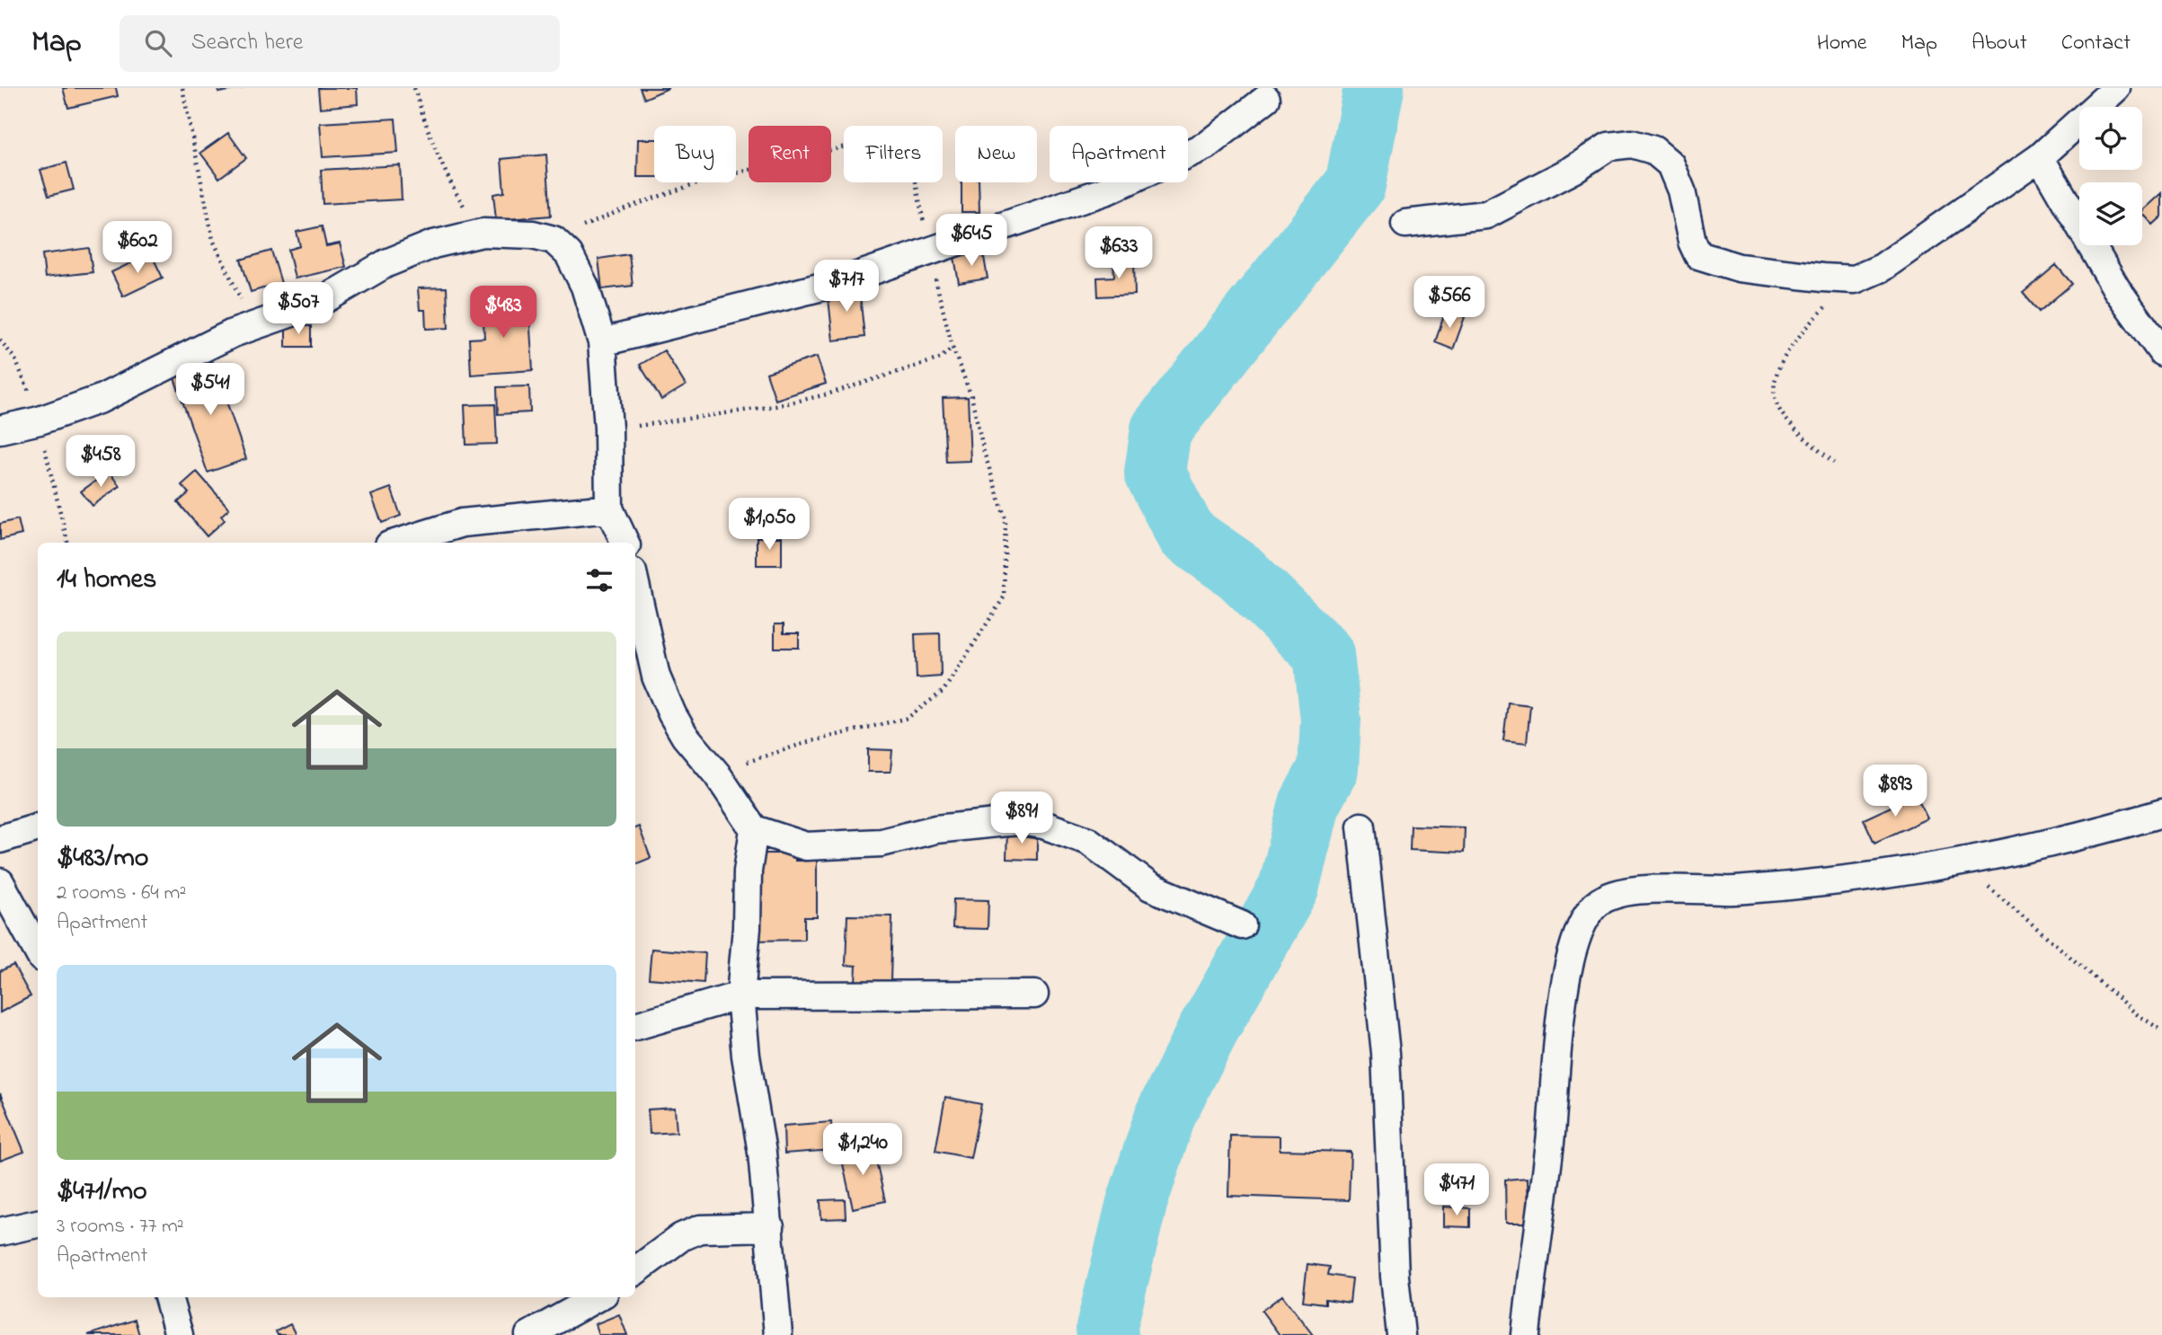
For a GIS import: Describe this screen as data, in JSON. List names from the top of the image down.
{
  "page": {
    "header": "Map",
    "search": "Search here",
    "nav": [
      "Home",
      "Map",
      "About",
      "Contact"
    ],
    "chip": [
      "Buy",
      "Rent",
      "Filters",
      "New",
      "Apartment"
    ],
    "price": [
      "$645",
      "$602",
      "$633",
      "$717",
      "$566",
      "$507",
      "$483",
      "$541",
      "$458",
      "$1,050",
      "$893",
      "$891",
      "$1,240",
      "$471"
    ],
    "heading": "14 homes",
    "list": [
      {
        "name": "$483/mo",
        "note": "2 rooms · 64 m² · Apartment"
      },
      {
        "name": "$471/mo",
        "note": "3 rooms · 77 m² · Apartment"
      }
    ]
  }
}
